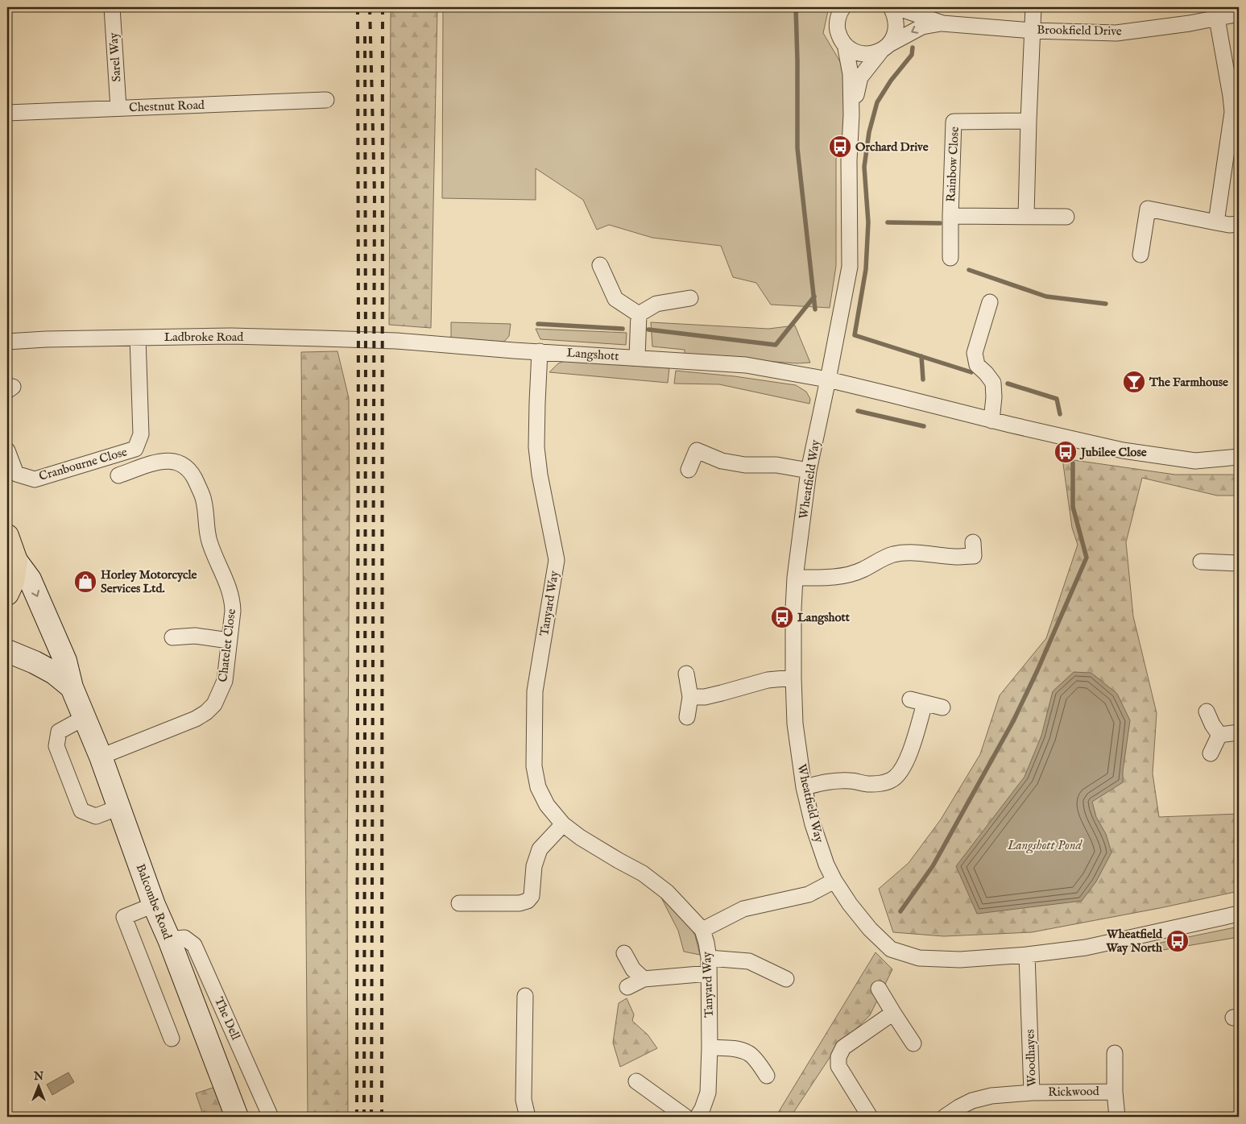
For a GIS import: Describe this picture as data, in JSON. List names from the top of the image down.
{
  "streets": {
    "main road": ["Balcombe Road"],
    "street": [
      "Brookfield Drive",
      "Sarel Way",
      "Chestnut Road",
      "Rainbow Close",
      "Ladbroke Road",
      "Langshott",
      "Cranbourne Close",
      "Wheatfield Way",
      "Tanyard Way",
      "Chatelet Close",
      "The Dell",
      "Woodhayes",
      "Rickwood"
    ]
  },
  "crossings": [
    ["Sarel Way", "Chestnut Road"],
    ["Ladbroke Road", "Langshott"],
    ["Ladbroke Road", "Cranbourne Close"],
    ["Langshott", "Wheatfield Way"],
    ["Langshott", "Tanyard Way"],
    ["Wheatfield Way", "Woodhayes"],
    ["Chatelet Close", "Balcombe Road"],
    ["Balcombe Road", "The Dell"],
    ["Woodhayes", "Rickwood"]
  ],
  "water": ["Langshott Pond"],
  "places": {
    "bus stop": [
      "Orchard Drive",
      "Jubilee Close",
      "Langshott",
      "Wheatfield Way North"
    ],
    "bar": ["The Farmhouse"],
    "shop": ["Horley Motorcycle Services Ltd."]
  },
  "north": "top"
}
